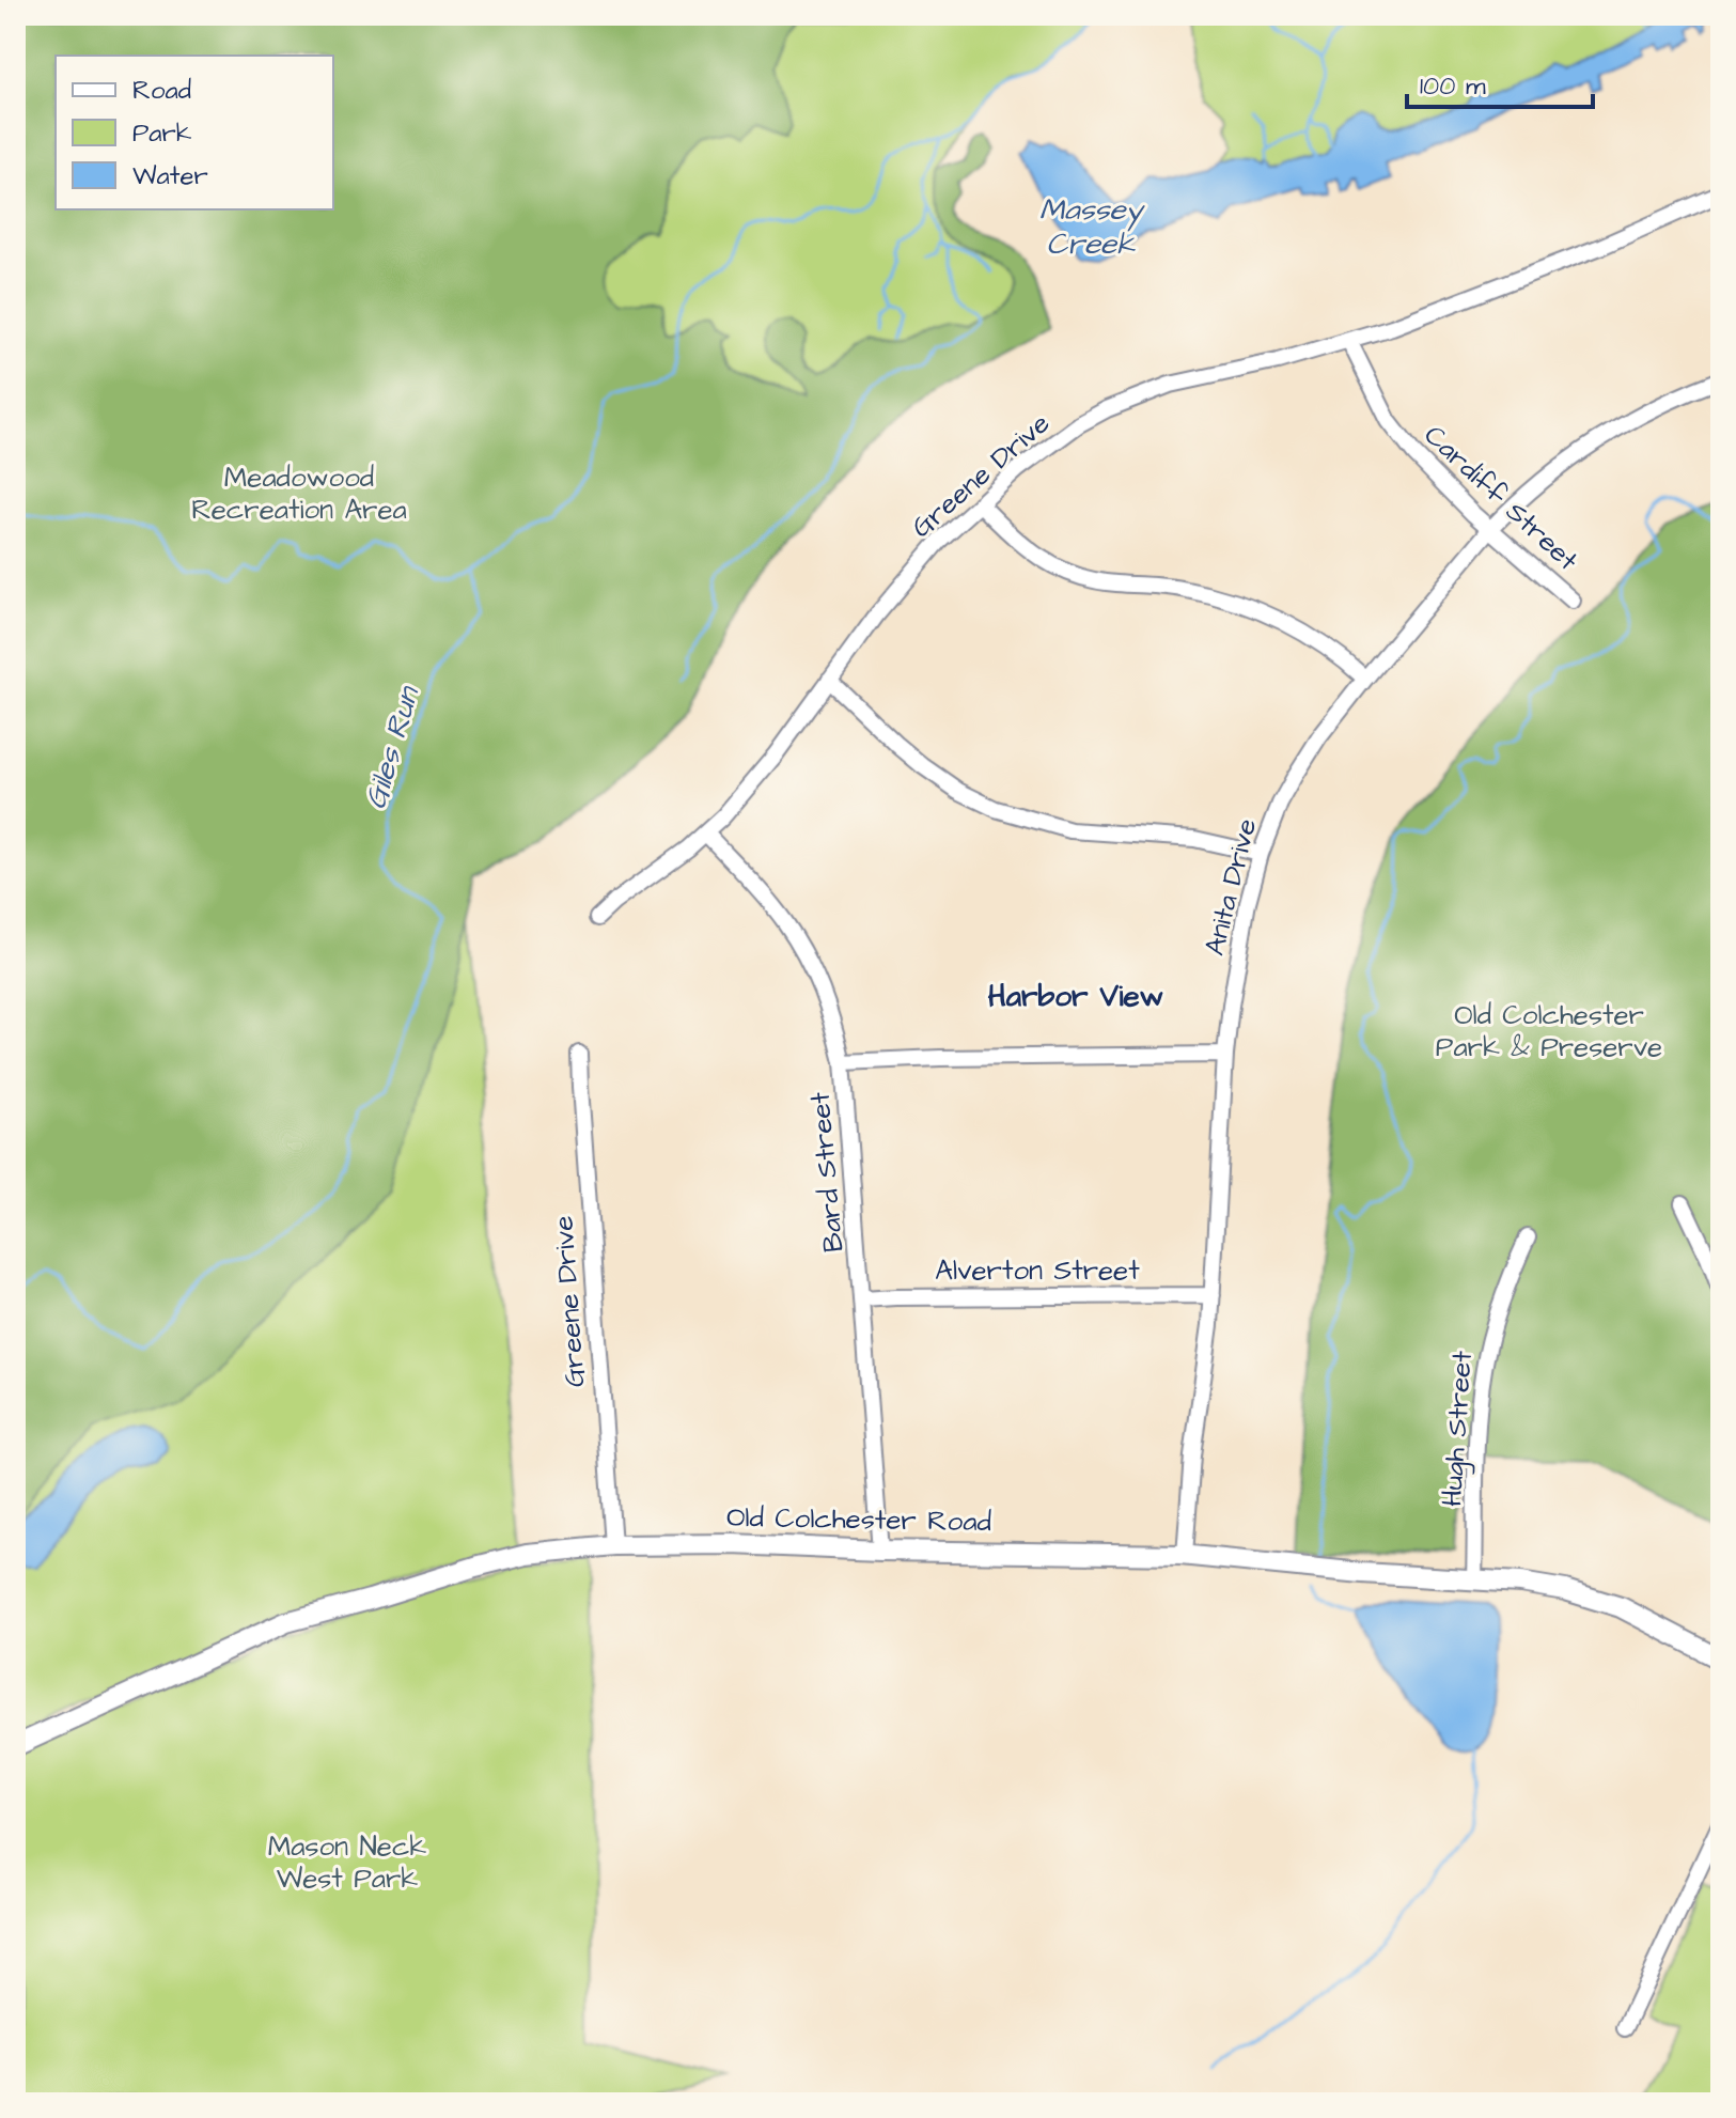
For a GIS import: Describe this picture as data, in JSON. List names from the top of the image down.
{
  "streets": {
    "street": [
      "Greene Drive",
      "Cardiff Street",
      "Anita Drive",
      "Bard Street",
      "Alverton Street",
      "Hugh Street",
      "Old Colchester Road"
    ]
  },
  "crossings": [
    ["Greene Drive", "Cardiff Street"],
    ["Greene Drive", "Bard Street"],
    ["Greene Drive", "Old Colchester Road"],
    ["Cardiff Street", "Anita Drive"],
    ["Anita Drive", "Alverton Street"],
    ["Anita Drive", "Old Colchester Road"],
    ["Bard Street", "Alverton Street"],
    ["Bard Street", "Old Colchester Road"],
    ["Hugh Street", "Old Colchester Road"]
  ],
  "districts": ["Harbor View"],
  "water": ["Massey Creek", "Giles Run"],
  "parks": ["Meadowood Recreation Area", "Old Colchester Park & Preserve", "Mason Neck West Park"],
  "legend": ["Road", "Park", "Water"],
  "scale_bar": "100 m"
}
